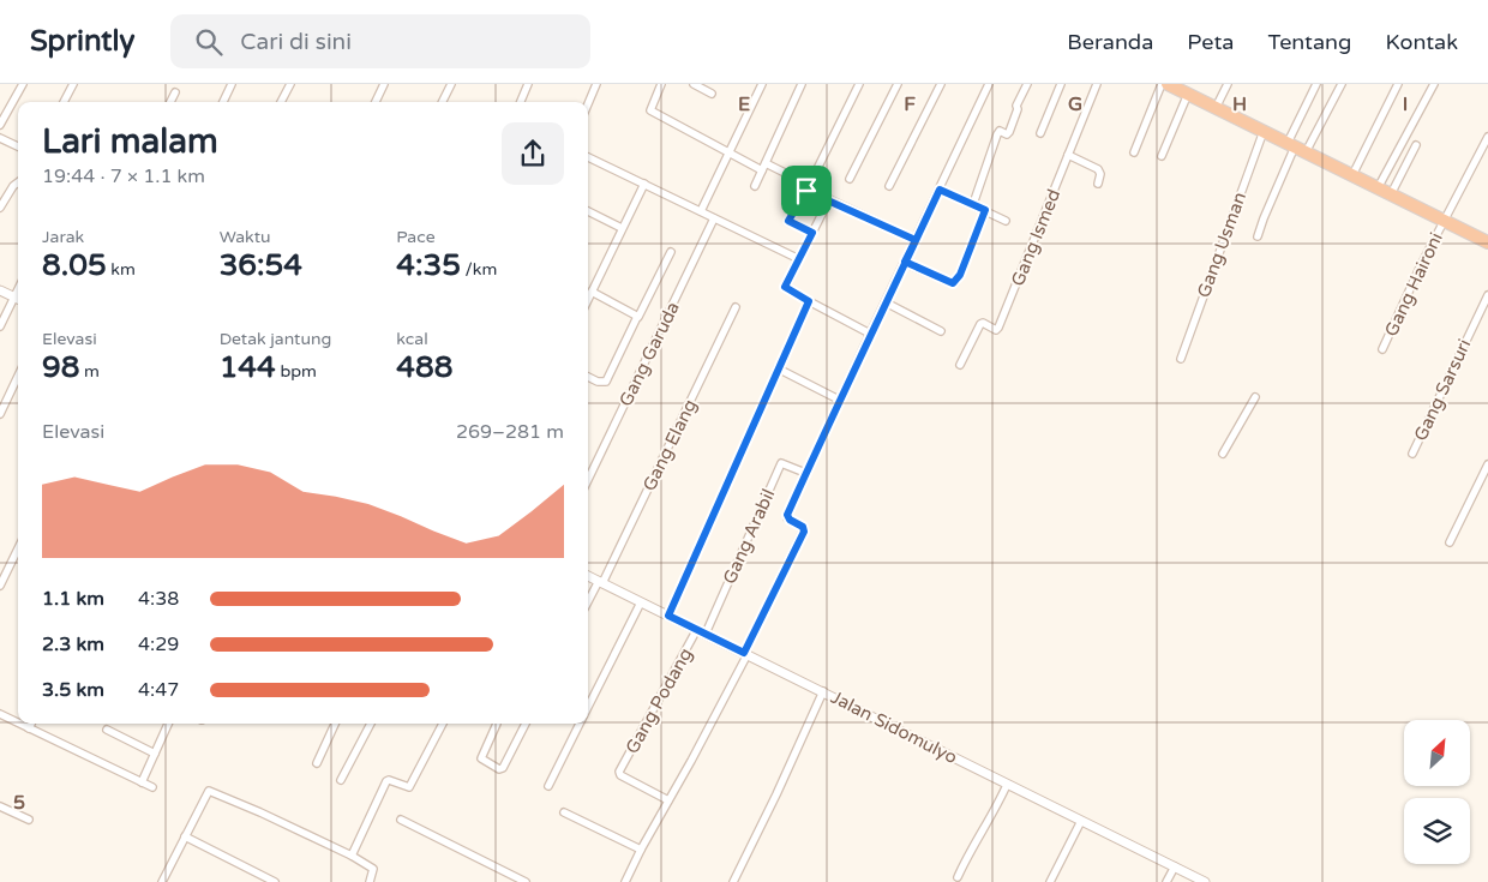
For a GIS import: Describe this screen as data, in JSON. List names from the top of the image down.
{
  "streets": {
    "street": [
      "Gang Ismed",
      "Gang Usman",
      "Gang Haironi",
      "Gang Garuda",
      "Gang Sarsuri",
      "Gang Elang",
      "Gang Arabil",
      "Gang Podang",
      "Jalan Sidomulyo"
    ]
  },
  "crossings": [
    ["Gang Elang", "Jalan Sidomulyo"],
    ["Gang Arabil", "Jalan Sidomulyo"],
    ["Gang Podang", "Jalan Sidomulyo"]
  ],
  "north": "top right",
  "page": {
    "header": "Sprintly",
    "search": "Cari di sini",
    "nav": [
      "Beranda",
      "Peta",
      "Tentang",
      "Kontak"
    ],
    "heading": ["Lari malam", "19:44 · 7 × 1.1 km"],
    "stats": [
      ["Jarak", "8.05 km"],
      ["Waktu", "36:54"],
      ["Pace", "4:35 /km"],
      ["Elevasi", "98 m"],
      ["Detak jantung", "144 bpm"],
      ["kcal", "488"]
    ],
    "chart": ["Elevasi", "269–281 m"],
    "list": [
      {
        "name": "1.1 km",
        "note": "4:38"
      },
      {
        "name": "2.3 km",
        "note": "4:29"
      },
      {
        "name": "3.5 km",
        "note": "4:47"
      }
    ]
  },
  "grid": {
    "columns": [
      "E",
      "F",
      "G",
      "H",
      "I"
    ],
    "rows": ["5"]
  }
}
